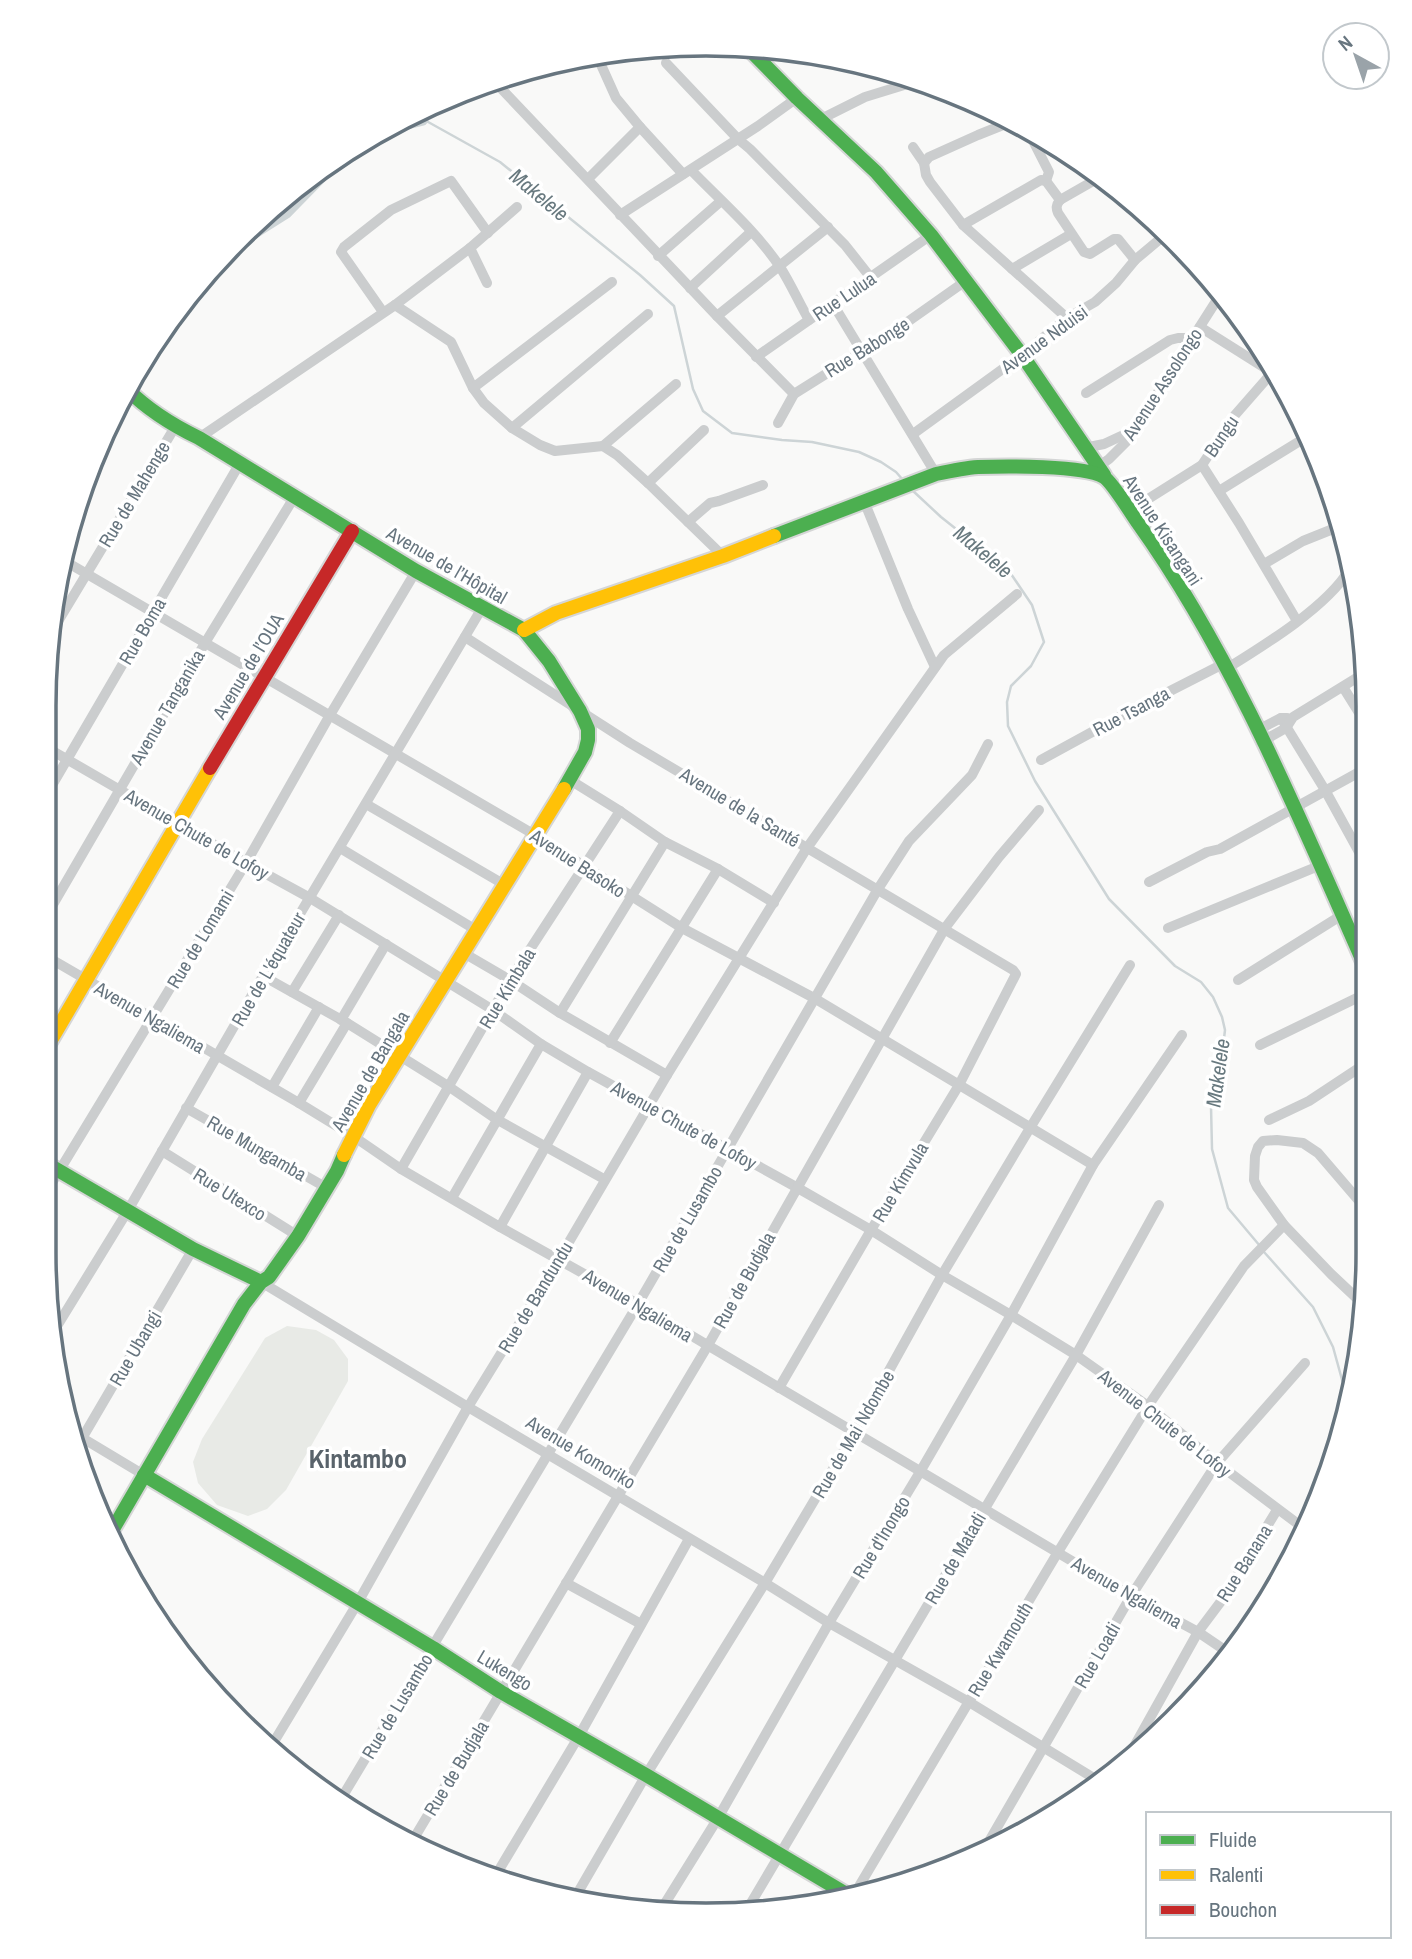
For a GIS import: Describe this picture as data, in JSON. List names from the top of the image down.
{
  "streets": {
    "street": [
      "Rue Lulua",
      "Avenue Nduisi",
      "Rue Babonge",
      "Avenue Assolongo",
      "Bungu",
      "Rue de Mahenge",
      "Avenue Kisangani",
      "Avenue de l’Hôpital",
      "Rue Boma",
      "Avenue de l’OUA",
      "Avenue Tanganika",
      "Rue Tsanga",
      "Avenue de la Santé",
      "Avenue Chute de Lofoy",
      "Avenue Basoko",
      "Rue de Lomami",
      "Rue de L'équateur",
      "Rue Kimbala",
      "Avenue Ngaliema",
      "Avenue de Bangala",
      "Rue Mungamba",
      "Rue Kimvula",
      "Rue Utexco",
      "Rue de Lusambo",
      "Rue de Budjala",
      "Rue de Bandundu",
      "Rue Ubangi",
      "Rue de Mai Ndombe",
      "Avenue Komoriko",
      "Rue d'Inongo",
      "Rue de Matadi",
      "Rue Banana",
      "Rue Kwamouth",
      "Rue Loadi",
      "Lukengo"
    ]
  },
  "crossings": [
    ["Avenue Assolongo", "Avenue Kisangani"],
    ["Bungu", "Avenue Kisangani"],
    ["Rue de Mahenge", "Avenue Basoko"],
    ["Avenue Kisangani", "Avenue de l’Hôpital"],
    ["Avenue Kisangani", "Rue Tsanga"],
    ["Avenue Kisangani", "Avenue de Bangala"],
    ["Avenue de l’Hôpital", "Avenue de l’OUA"],
    ["Avenue de l’Hôpital", "Rue de Lomami"],
    ["Avenue de l’Hôpital", "Rue de L'équateur"],
    ["Avenue de l’Hôpital", "Avenue de Bangala"],
    ["Rue Boma", "Avenue Chute de Lofoy"],
    ["Rue Boma", "Avenue Basoko"],
    ["Avenue de l’OUA", "Avenue Chute de Lofoy"],
    ["Avenue de l’OUA", "Avenue Basoko"],
    ["Avenue de l’OUA", "Avenue Ngaliema"],
    ["Avenue Tanganika", "Avenue Chute de Lofoy"],
    ["Avenue Tanganika", "Avenue Basoko"],
    ["Avenue de la Santé", "Rue de L'équateur"],
    ["Avenue de la Santé", "Avenue de Bangala"],
    ["Avenue de la Santé", "Rue Kimvula"],
    ["Avenue de la Santé", "Rue de Lusambo"],
    ["Avenue de la Santé", "Rue de Budjala"],
    ["Avenue de la Santé", "Rue de Bandundu"],
    ["Avenue Chute de Lofoy", "Rue de Lomami"],
    ["Avenue Chute de Lofoy", "Rue de L'équateur"],
    ["Avenue Chute de Lofoy", "Rue Kimbala"],
    ["Avenue Chute de Lofoy", "Avenue de Bangala"],
    ["Avenue Chute de Lofoy", "Rue Kimvula"],
    ["Avenue Chute de Lofoy", "Rue de Lusambo"],
    ["Avenue Chute de Lofoy", "Rue de Budjala"],
    ["Avenue Chute de Lofoy", "Rue de Bandundu"],
    ["Avenue Chute de Lofoy", "Rue de Mai Ndombe"],
    ["Avenue Chute de Lofoy", "Rue d'Inongo"],
    ["Avenue Chute de Lofoy", "Rue de Matadi"],
    ["Avenue Chute de Lofoy", "Rue Banana"],
    ["Avenue Chute de Lofoy", "Rue Kwamouth"],
    ["Avenue Chute de Lofoy", "Rue Loadi"],
    ["Avenue Basoko", "Rue de Lomami"],
    ["Avenue Basoko", "Rue de L'équateur"],
    ["Avenue Basoko", "Rue Kimbala"],
    ["Avenue Basoko", "Avenue de Bangala"],
    ["Avenue Basoko", "Rue Kimvula"],
    ["Avenue Basoko", "Rue de Lusambo"],
    ["Avenue Basoko", "Rue de Budjala"],
    ["Avenue Basoko", "Rue de Bandundu"],
    ["Avenue Basoko", "Rue de Mai Ndombe"],
    ["Avenue Basoko", "Rue d'Inongo"],
    ["Rue de Lomami", "Avenue Ngaliema"],
    ["Rue de Lomami", "Avenue Komoriko"],
    ["Rue de L'équateur", "Avenue Ngaliema"],
    ["Rue de L'équateur", "Rue Mungamba"],
    ["Rue de L'équateur", "Rue Utexco"],
    ["Rue de L'équateur", "Avenue Komoriko"],
    ["Rue Kimbala", "Avenue Ngaliema"],
    ["Avenue Ngaliema", "Avenue de Bangala"],
    ["Avenue Ngaliema", "Rue Kimvula"],
    ["Avenue Ngaliema", "Rue de Lusambo"],
    ["Avenue Ngaliema", "Rue de Budjala"],
    ["Avenue Ngaliema", "Rue de Bandundu"],
    ["Avenue Ngaliema", "Rue de Mai Ndombe"],
    ["Avenue Ngaliema", "Rue d'Inongo"],
    ["Avenue Ngaliema", "Rue de Matadi"],
    ["Avenue Ngaliema", "Rue Banana"],
    ["Avenue Ngaliema", "Rue Kwamouth"],
    ["Avenue Ngaliema", "Rue Loadi"],
    ["Avenue de Bangala", "Rue Mungamba"],
    ["Avenue de Bangala", "Rue Utexco"],
    ["Avenue de Bangala", "Avenue Komoriko"],
    ["Avenue de Bangala", "Lukengo"],
    ["Rue de Lusambo", "Avenue Komoriko"],
    ["Rue de Lusambo", "Lukengo"],
    ["Rue de Budjala", "Avenue Komoriko"],
    ["Rue de Budjala", "Lukengo"],
    ["Rue de Bandundu", "Avenue Komoriko"],
    ["Rue de Bandundu", "Lukengo"],
    ["Rue Ubangi", "Avenue Komoriko"],
    ["Rue de Mai Ndombe", "Avenue Komoriko"],
    ["Rue de Mai Ndombe", "Lukengo"],
    ["Avenue Komoriko", "Rue d'Inongo"],
    ["Avenue Komoriko", "Rue de Matadi"],
    ["Avenue Komoriko", "Rue Kwamouth"],
    ["Avenue Komoriko", "Rue Loadi"],
    ["Rue d'Inongo", "Lukengo"],
    ["Rue de Matadi", "Lukengo"]
  ],
  "districts": ["Kintambo"],
  "water": ["Makelele"],
  "legend": ["Fluide", "Ralenti", "Bouchon"],
  "north": "top left"
}
